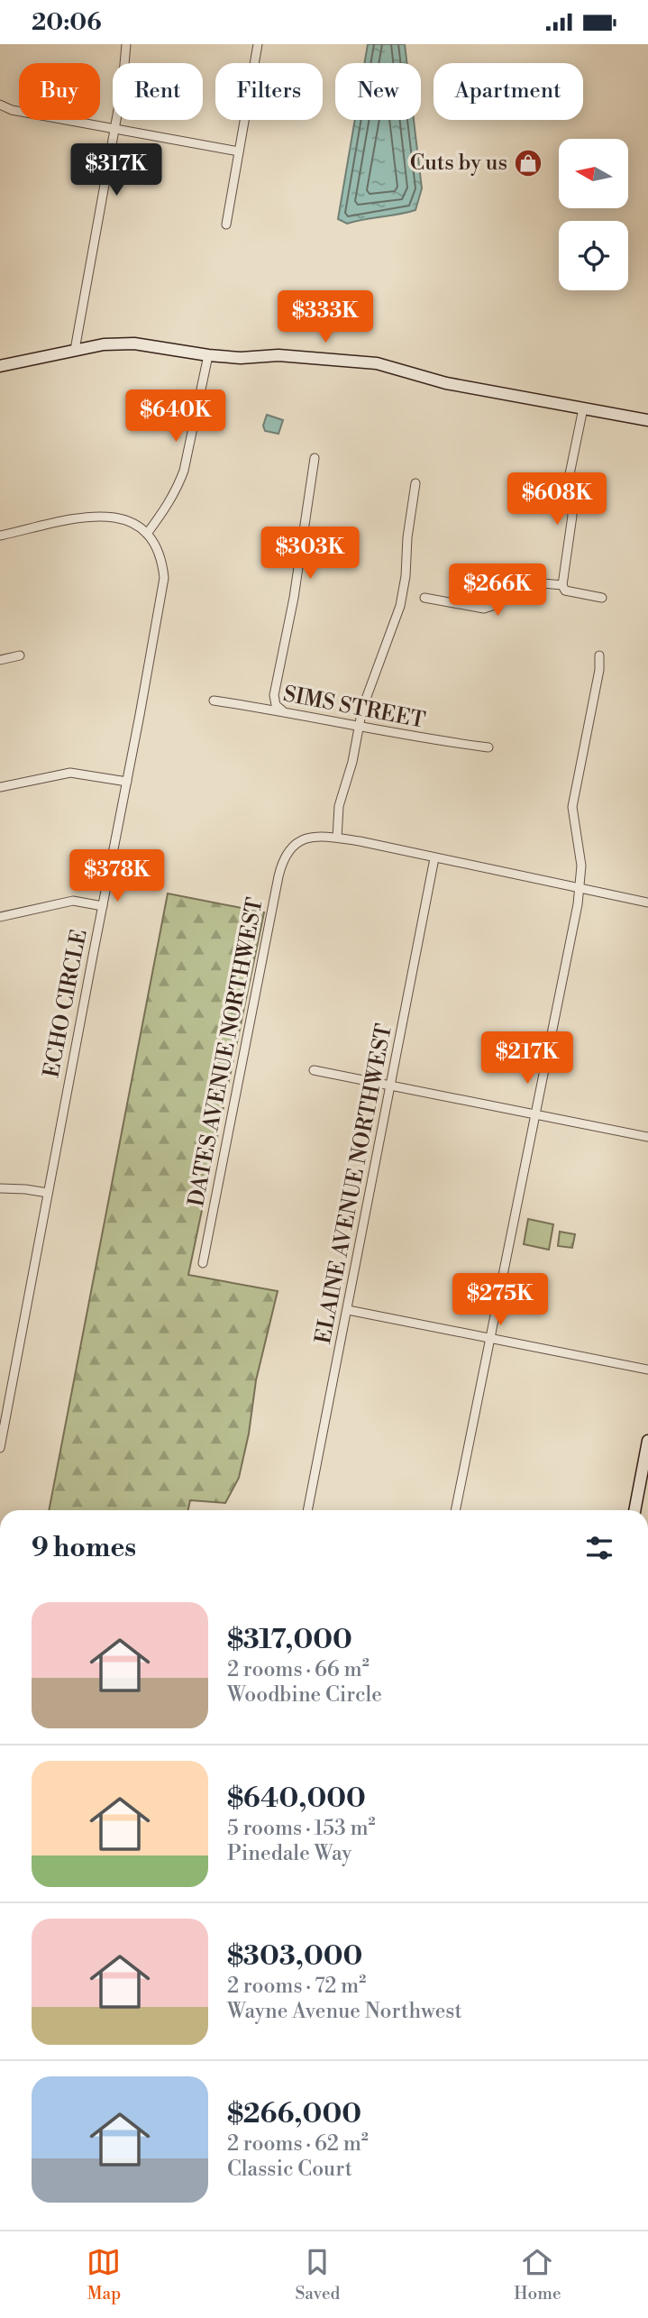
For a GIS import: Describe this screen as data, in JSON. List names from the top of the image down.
{
  "streets": {
    "street": [
      "SIMS STREET",
      "ECHO CIRCLE",
      "DATES AVENUE NORTHWEST",
      "ELAINE AVENUE NORTHWEST"
    ]
  },
  "places": {
    "shop": ["Cuts by us"]
  },
  "north": "left",
  "page": {
    "status": "20:06",
    "chip": [
      "Buy",
      "Rent",
      "Filters",
      "New",
      "Apartment"
    ],
    "price": [
      "$317K",
      "$333K",
      "$640K",
      "$608K",
      "$303K",
      "$266K",
      "$378K",
      "$217K",
      "$275K"
    ],
    "heading": "9 homes",
    "list": [
      {
        "name": "$317,000",
        "note": "2 rooms · 66 m² · Woodbine Circle"
      },
      {
        "name": "$640,000",
        "note": "5 rooms · 153 m² · Pinedale Way"
      },
      {
        "name": "$303,000",
        "note": "2 rooms · 72 m² · Wayne Avenue Northwest"
      },
      {
        "name": "$266,000",
        "note": "2 rooms · 62 m² · Classic Court"
      }
    ],
    "tabs": ["Map", "Saved", "Home"]
  }
}
